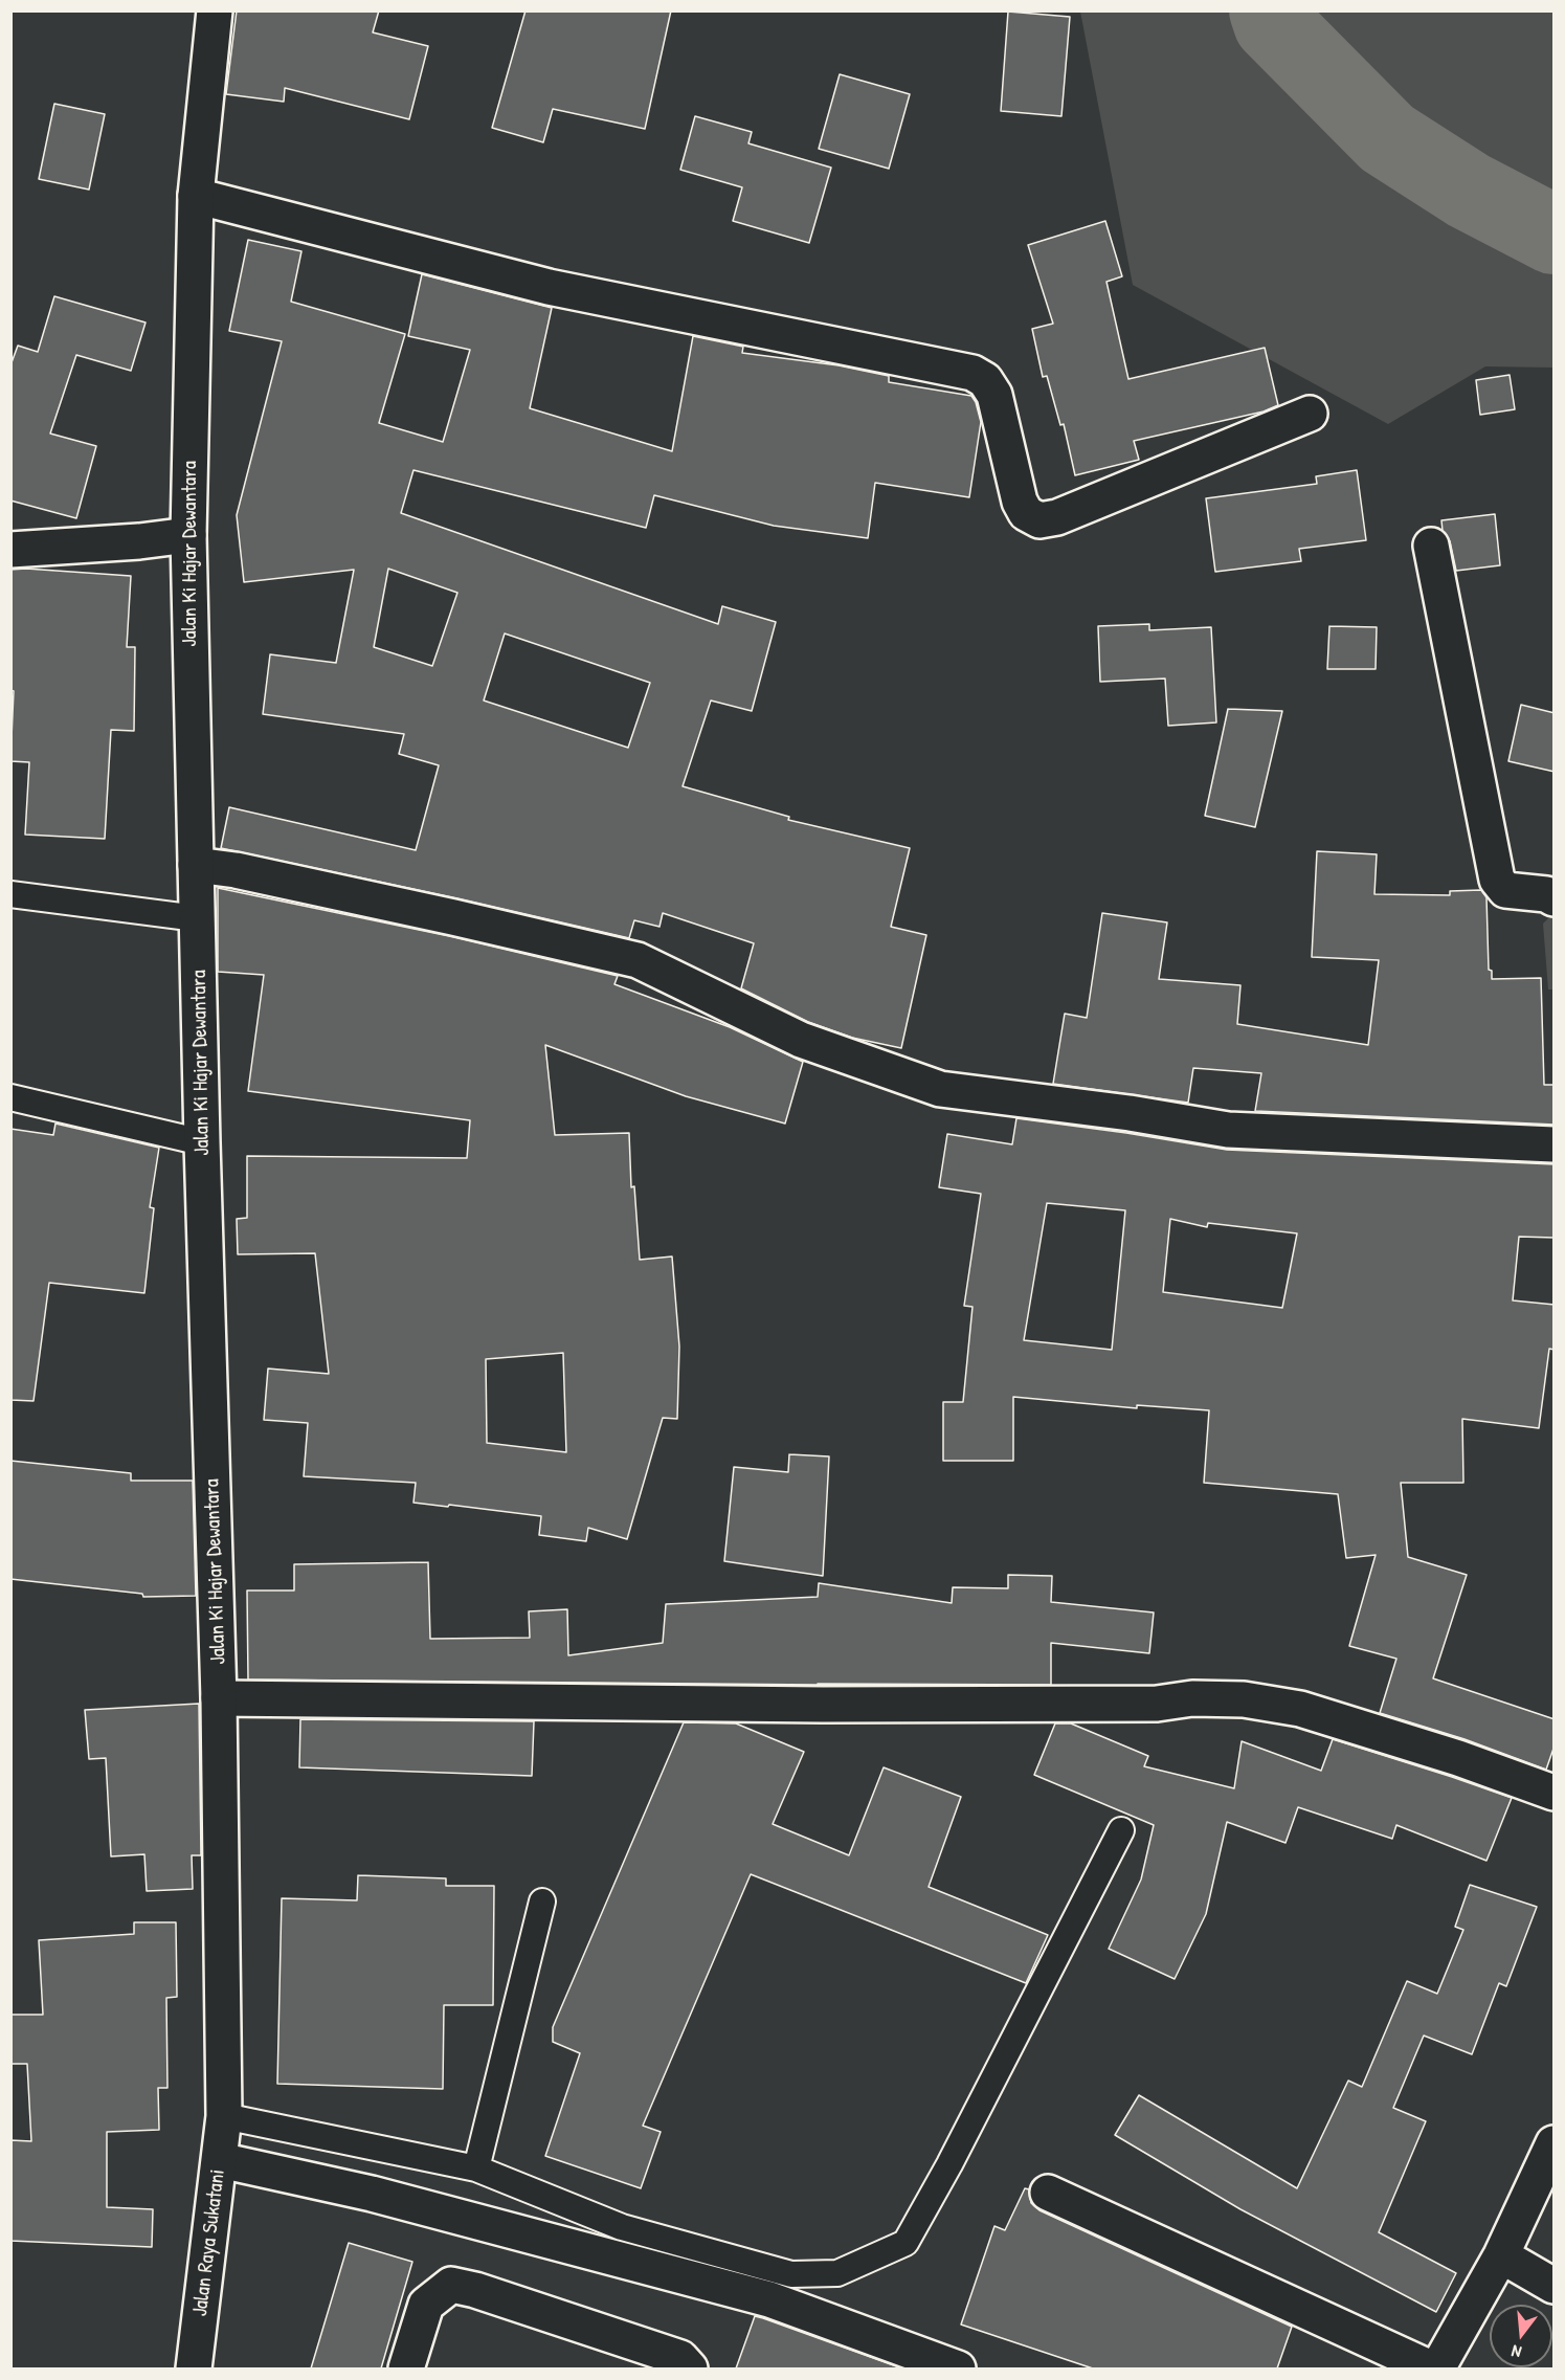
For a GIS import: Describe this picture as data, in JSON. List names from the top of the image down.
{
  "streets": {
    "street": ["Jalan Ki Hajar Dewantara", "Jalan Raya Sukatani"]
  },
  "crossings": [
    ["Jalan Ki Hajar Dewantara", "Jalan Raya Sukatani"]
  ],
  "north": "bottom"
}
